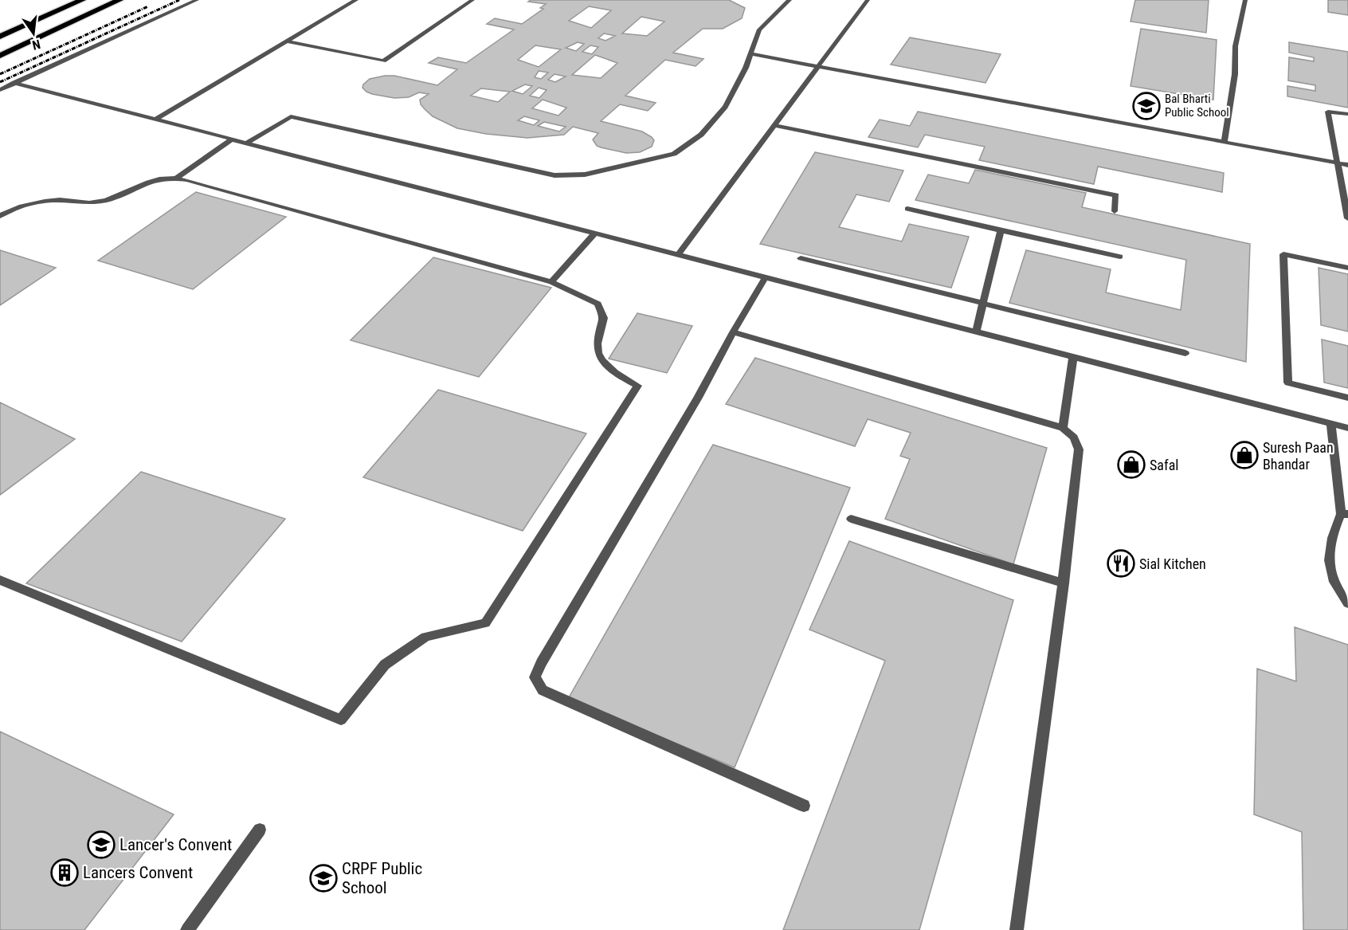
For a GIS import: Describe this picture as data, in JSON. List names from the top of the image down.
{
  "places": {
    "school or university": ["Bal Bharti Public School", "Lancer's Convent", "CRPF Public School"],
    "shop": ["Suresh Paan Bhandar", "Safal"],
    "restaurant": ["Sial Kitchen"],
    "building": ["Lancers Convent"]
  },
  "north": "bottom"
}
